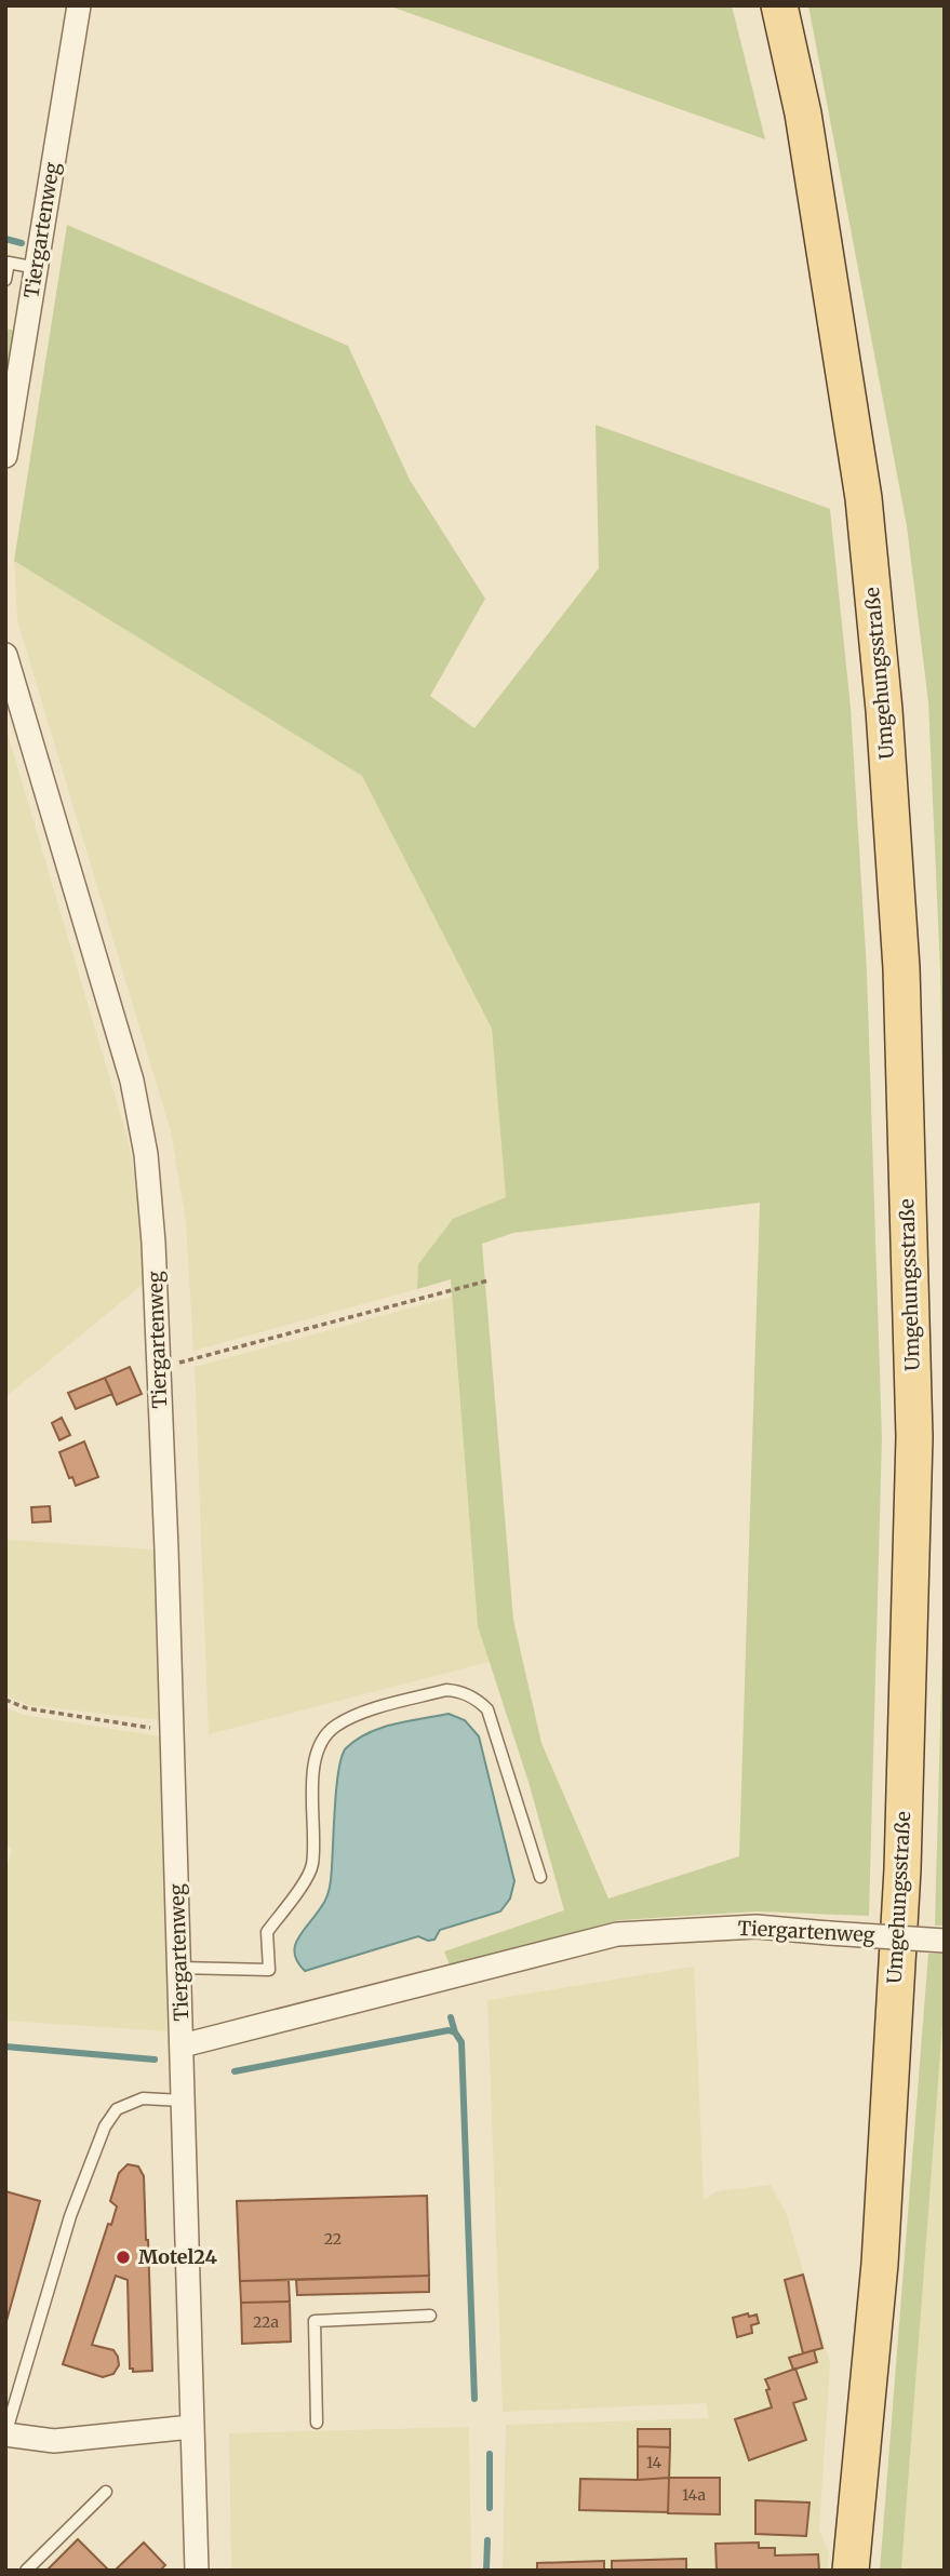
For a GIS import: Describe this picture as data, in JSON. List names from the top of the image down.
{
  "streets": {
    "main road": ["Umgehungsstraße"],
    "street": ["Tiergartenweg"]
  },
  "places": ["Motel24"],
  "house_numbers": [
    "22",
    "22a",
    "14",
    "14a"
  ]
}
